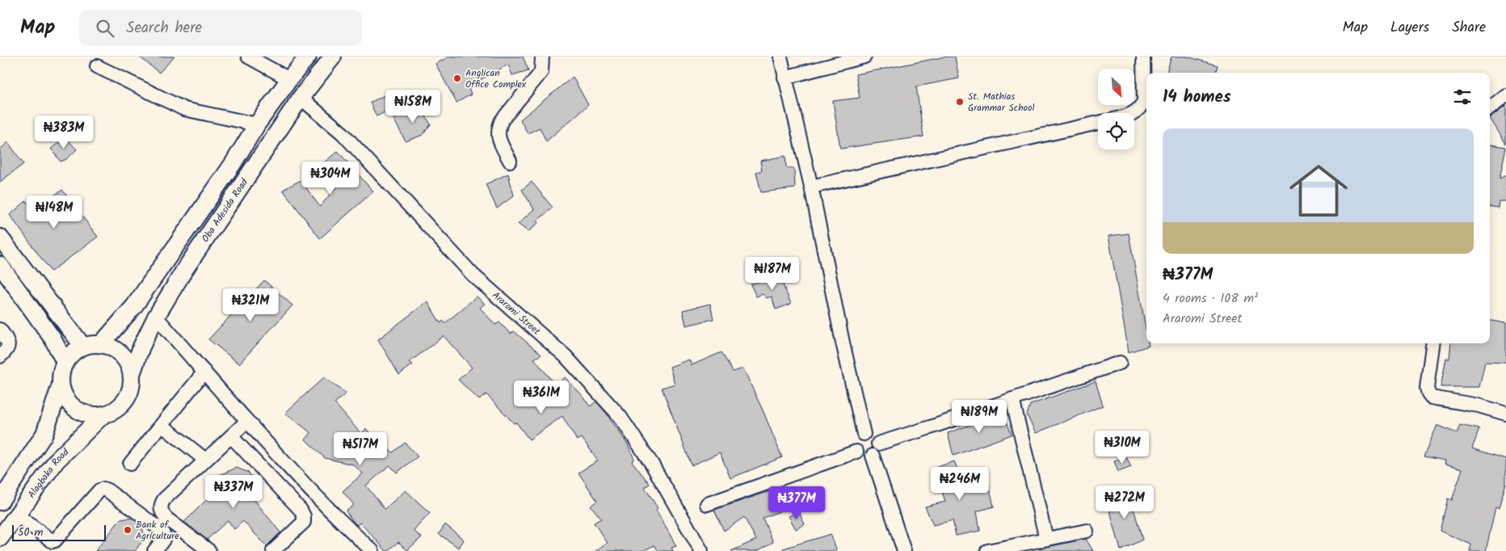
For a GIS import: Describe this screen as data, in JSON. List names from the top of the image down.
{
  "streets": {
    "main road": ["Oba Adesida Road", "Alagbaka Road"],
    "street": ["Araromi Street"]
  },
  "crossings": [
    ["Oba Adesida Road", "Araromi Street"],
    ["Oba Adesida Road", "Alagbaka Road"]
  ],
  "places": ["Anglican Office Complex", "St. Mathias Grammar School", "Bank of Agriculture"],
  "scale_bar": "50 m",
  "north": "bottom right",
  "page": {
    "header": "Map",
    "search": "Search here",
    "nav": ["Map", "Layers", "Share"],
    "heading": "14 homes",
    "price": [
      "₦158M",
      "₦383M",
      "₦304M",
      "₦148M",
      "₦187M",
      "₦321M",
      "₦361M",
      "₦189M",
      "₦310M",
      "₦517M",
      "₦246M",
      "₦337M",
      "₦272M",
      "₦377M"
    ],
    "list": [
      {
        "name": "₦377M",
        "note": "4 rooms · 108 m² · Araromi Street"
      }
    ],
    "scale": "50 m"
  }
}
